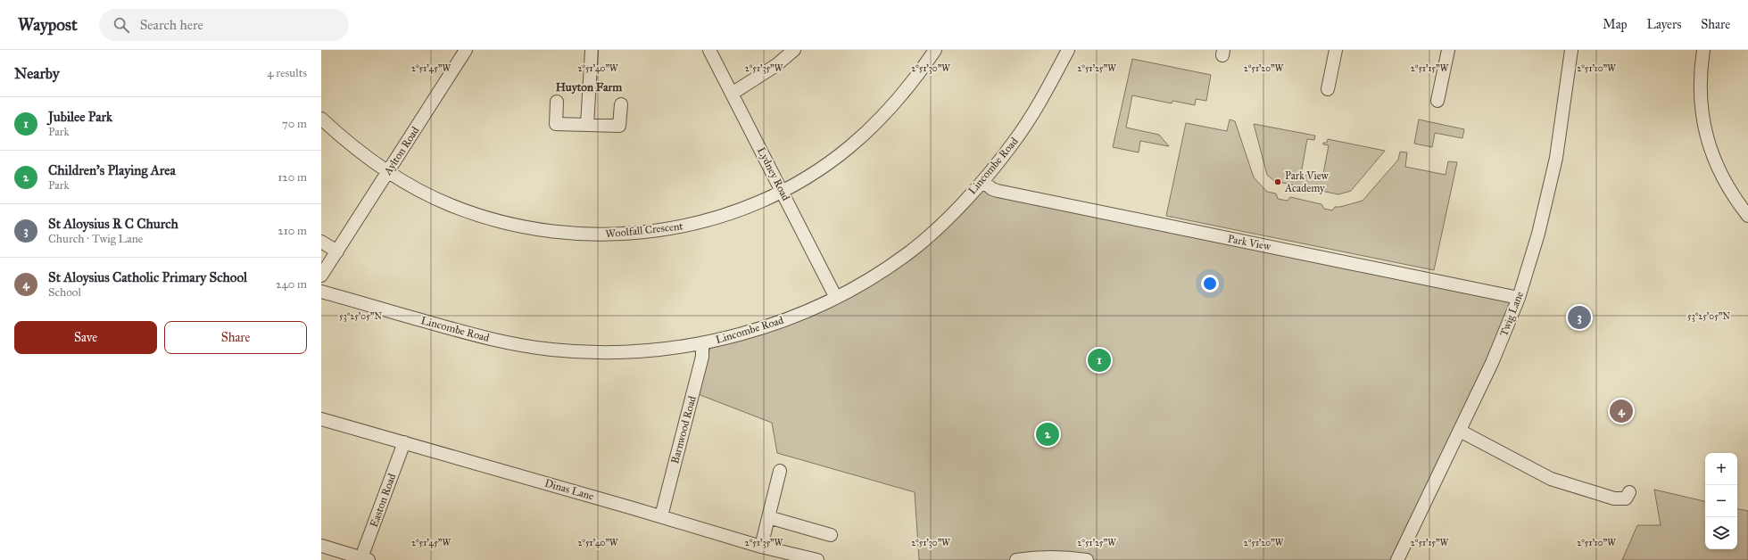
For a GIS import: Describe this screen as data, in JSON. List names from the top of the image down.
{
  "streets": {
    "street": [
      "Aylton Road",
      "Lincombe Road",
      "Lydney Road",
      "Woolfall Crescent",
      "Park View",
      "Twig Lane",
      "Barnwood Road",
      "Dinas Lane",
      "Easton Road"
    ]
  },
  "crossings": [
    ["Aylton Road", "Woolfall Crescent"],
    ["Lincombe Road", "Lydney Road"],
    ["Lincombe Road", "Park View"],
    ["Lincombe Road", "Barnwood Road"],
    ["Lydney Road", "Woolfall Crescent"],
    ["Park View", "Twig Lane"],
    ["Barnwood Road", "Dinas Lane"],
    ["Dinas Lane", "Easton Road"]
  ],
  "districts": ["Huyton Farm"],
  "places": ["Park View Academy"],
  "page": {
    "header": "Waypost",
    "search": "Search here",
    "nav": ["Map", "Layers", "Share"],
    "heading": ["Nearby", "4 results"],
    "list": [
      {
        "mark": "1",
        "name": "Jubilee Park",
        "note": "Park",
        "value": "70 m"
      },
      {
        "mark": "2",
        "name": "Children's Playing Area",
        "note": "Park",
        "value": "120 m"
      },
      {
        "mark": "3",
        "name": "St Aloysius R C Church",
        "note": "Church · Twig Lane",
        "value": "210 m"
      },
      {
        "mark": "4",
        "name": "St Aloysius Catholic Primary School",
        "note": "School",
        "value": "240 m"
      }
    ],
    "pins": [
      "3",
      "1",
      "4",
      "2"
    ],
    "buttons": ["Save", "Share"],
    "map_buttons": ["+", "−"]
  },
  "coordinates": [
    "2°51'45\"W",
    "2°51'40\"W",
    "2°51'35\"W",
    "2°51'30\"W",
    "2°51'25\"W",
    "2°51'20\"W",
    "2°51'15\"W",
    "2°51'10\"W",
    "53°25'05\"N"
  ]
}
